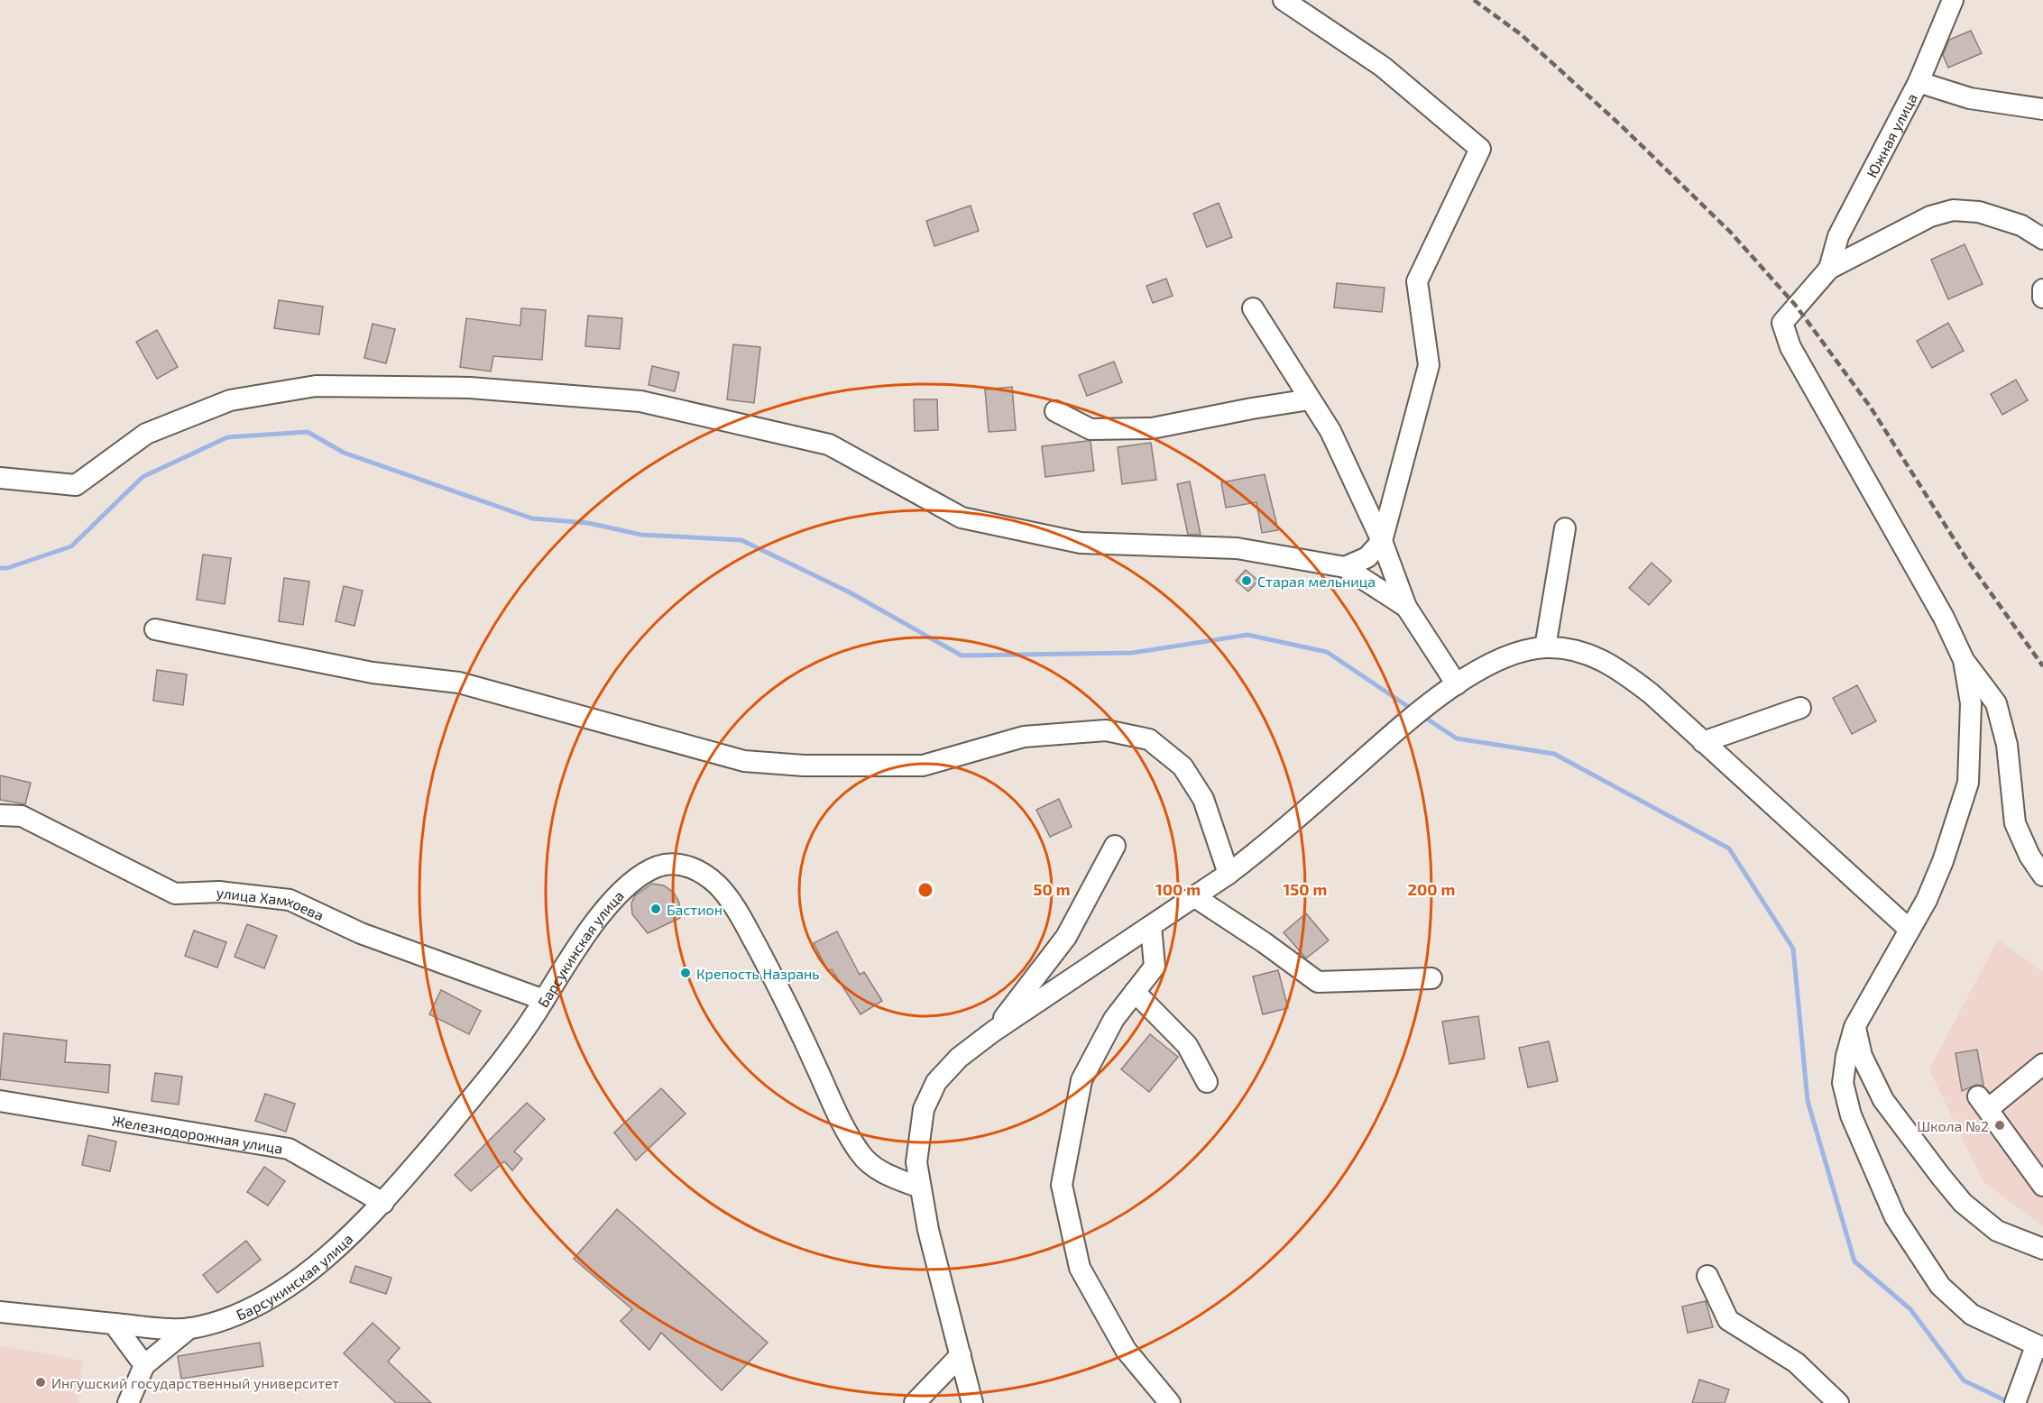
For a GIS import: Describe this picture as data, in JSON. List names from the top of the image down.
{
  "streets": {
    "street": [
      "Южная улица",
      "улица Хамхоева",
      "Барсукинская улица",
      "Железнодорожная улица"
    ]
  },
  "crossings": [
    ["улица Хамхоева", "Барсукинская улица"],
    ["Барсукинская улица", "Железнодорожная улица"]
  ],
  "places": [
    "Старая мельница",
    "Бастион",
    "Крепость Назрань",
    "Школа №2",
    "Ингушский государственный университет"
  ],
  "rings": [
    "50 m",
    "100 m",
    "150 m",
    "200 m"
  ]
}
